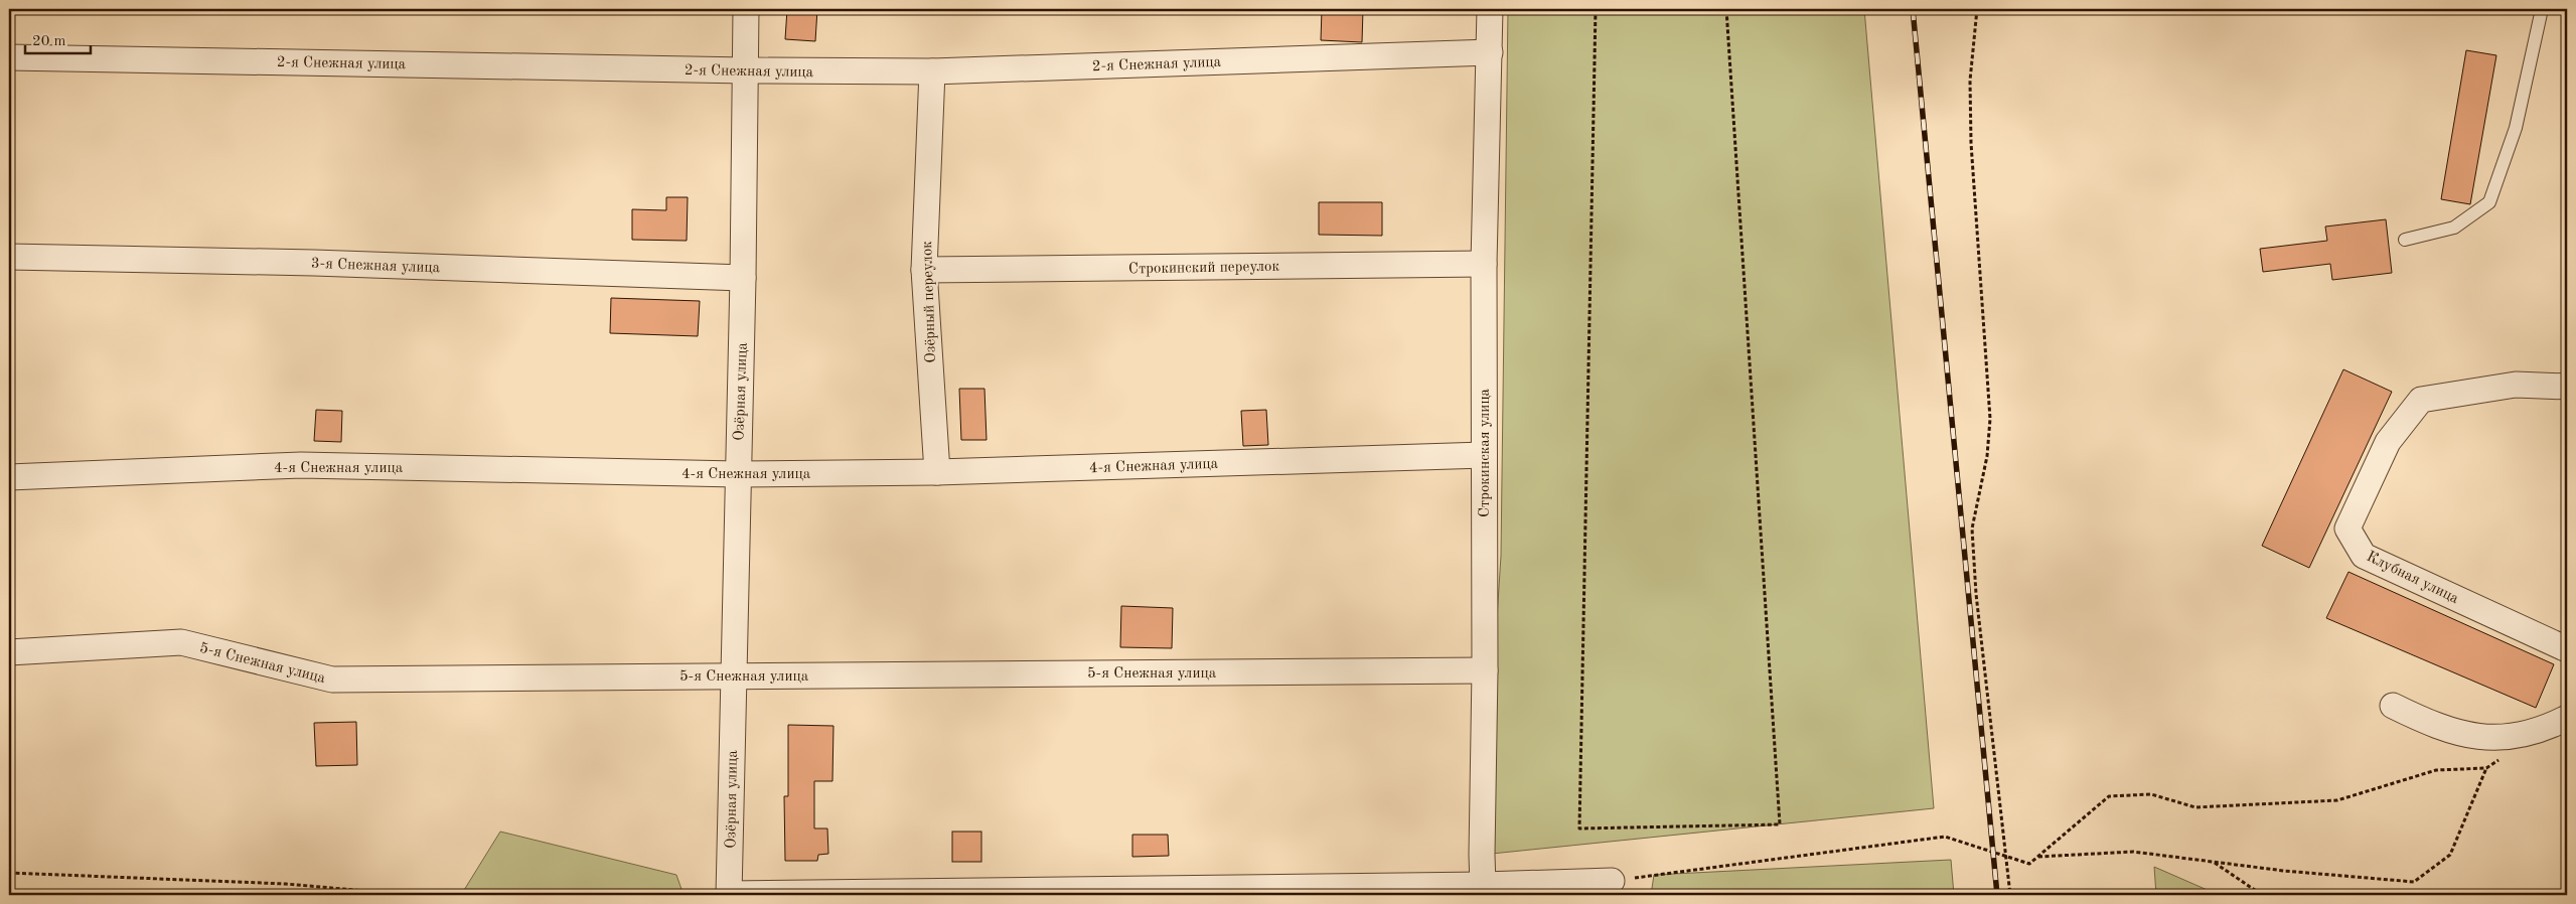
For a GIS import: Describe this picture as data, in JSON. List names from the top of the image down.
{
  "streets": {
    "street": [
      "2-я Снежная улица",
      "3-я Снежная улица",
      "Строкинский переулок",
      "Озёрный переулок",
      "Озёрная улица",
      "Строкинская улица",
      "4-я Снежная улица",
      "Клубная улица",
      "5-я Снежная улица"
    ]
  },
  "crossings": [
    ["2-я Снежная улица", "Озёрный переулок"],
    ["2-я Снежная улица", "Озёрная улица"],
    ["2-я Снежная улица", "Строкинская улица"],
    ["3-я Снежная улица", "Озёрная улица"],
    ["Строкинский переулок", "Озёрный переулок"],
    ["Строкинский переулок", "Строкинская улица"],
    ["Озёрный переулок", "4-я Снежная улица"],
    ["Озёрная улица", "4-я Снежная улица"],
    ["Озёрная улица", "5-я Снежная улица"],
    ["Строкинская улица", "4-я Снежная улица"],
    ["Строкинская улица", "5-я Снежная улица"]
  ],
  "scale_bar": "20 m"
}
